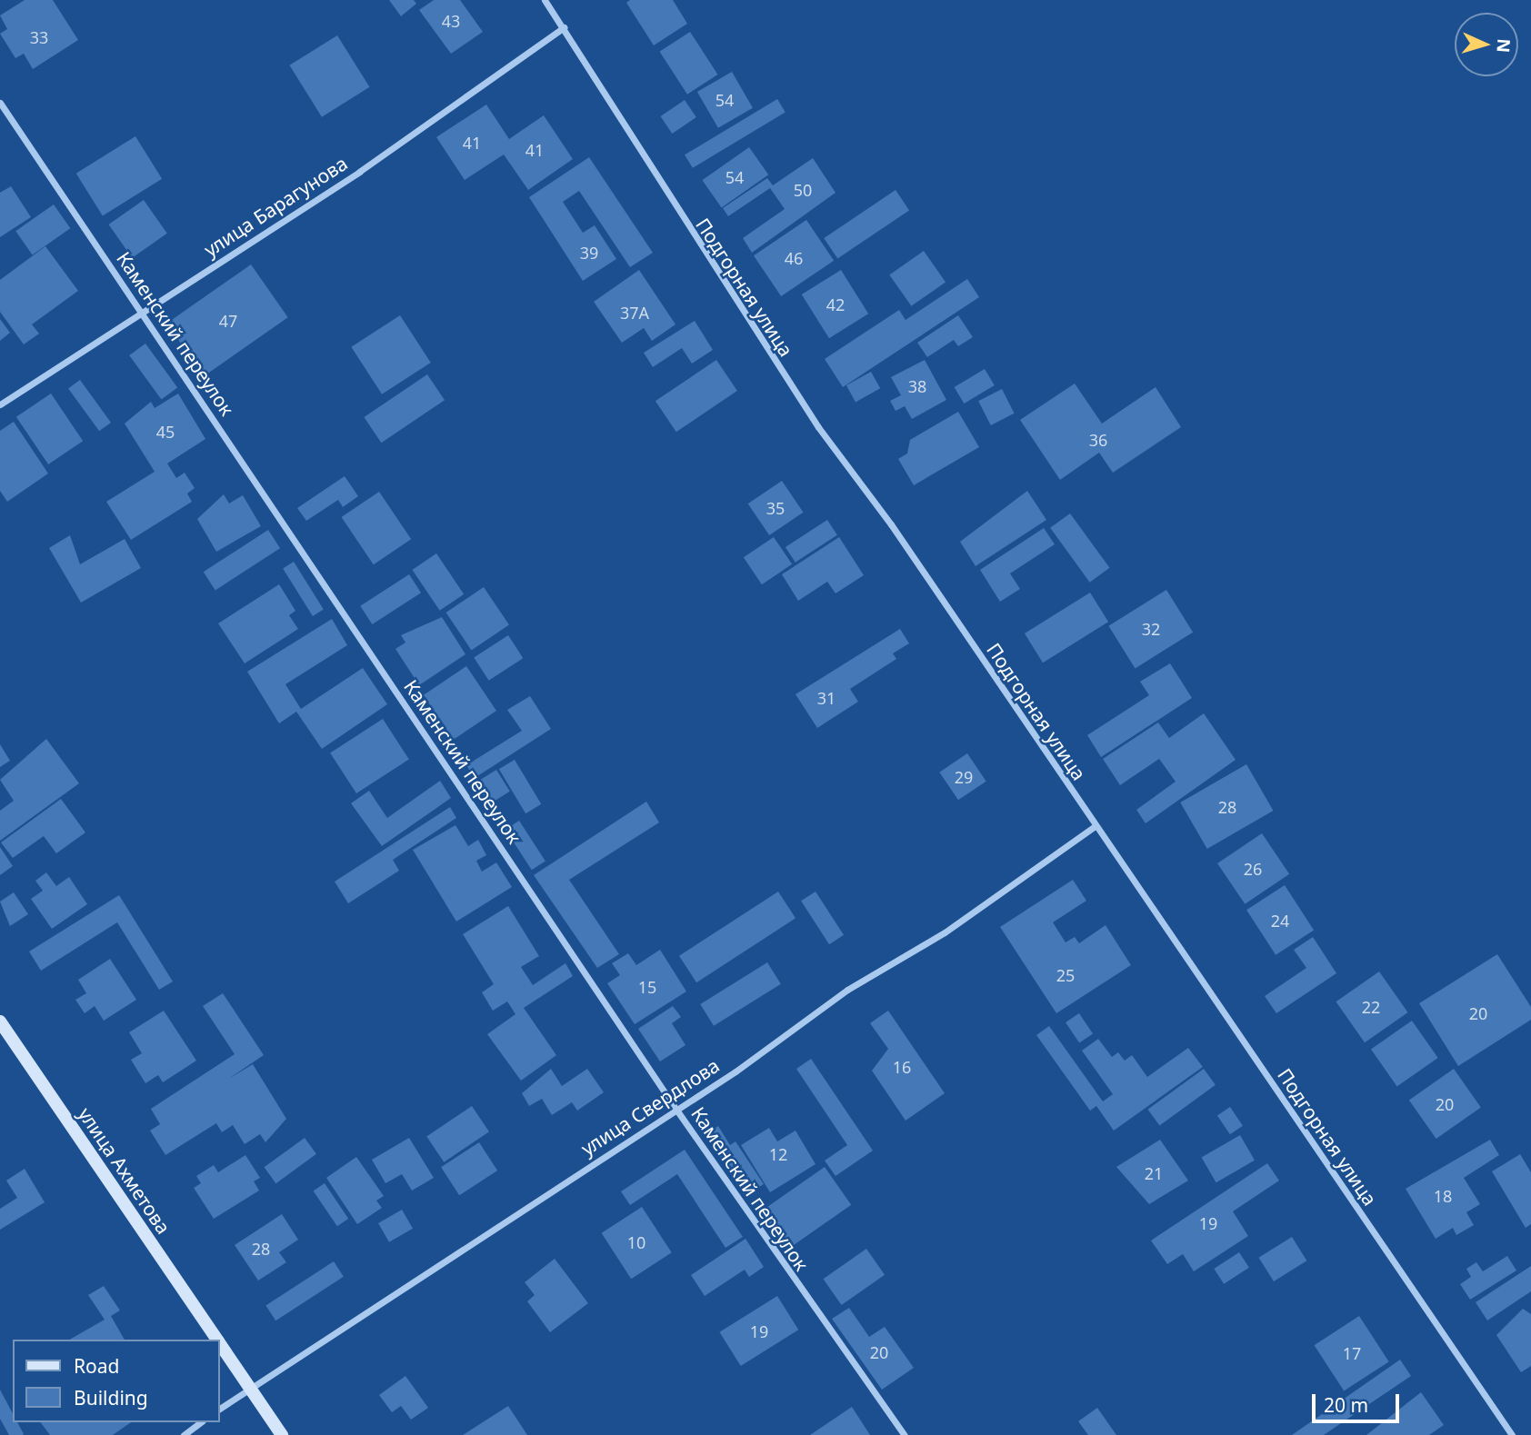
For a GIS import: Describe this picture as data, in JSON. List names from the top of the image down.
{
  "streets": {
    "street": [
      "улица Барагунова",
      "Подгорная улица",
      "Каменский переулок",
      "улица Свердлова",
      "улица Ахметова"
    ]
  },
  "crossings": [
    ["улица Барагунова", "Подгорная улица"],
    ["улица Барагунова", "Каменский переулок"],
    ["Подгорная улица", "улица Свердлова"],
    ["Каменский переулок", "улица Свердлова"],
    ["улица Свердлова", "улица Ахметова"]
  ],
  "house_numbers": [
    "43",
    "33",
    "54",
    "41",
    "41",
    "54",
    "50",
    "39",
    "46",
    "42",
    "37А",
    "47",
    "38",
    "45",
    "36",
    "35",
    "32",
    "31",
    "29",
    "28",
    "26",
    "24",
    "25",
    "15",
    "22",
    "20",
    "16",
    "20",
    "12",
    "21",
    "18",
    "19",
    "10",
    "28",
    "19",
    "20",
    "17"
  ],
  "legend": ["Road", "Building"],
  "scale_bar": "20 m",
  "north": "right"
}
